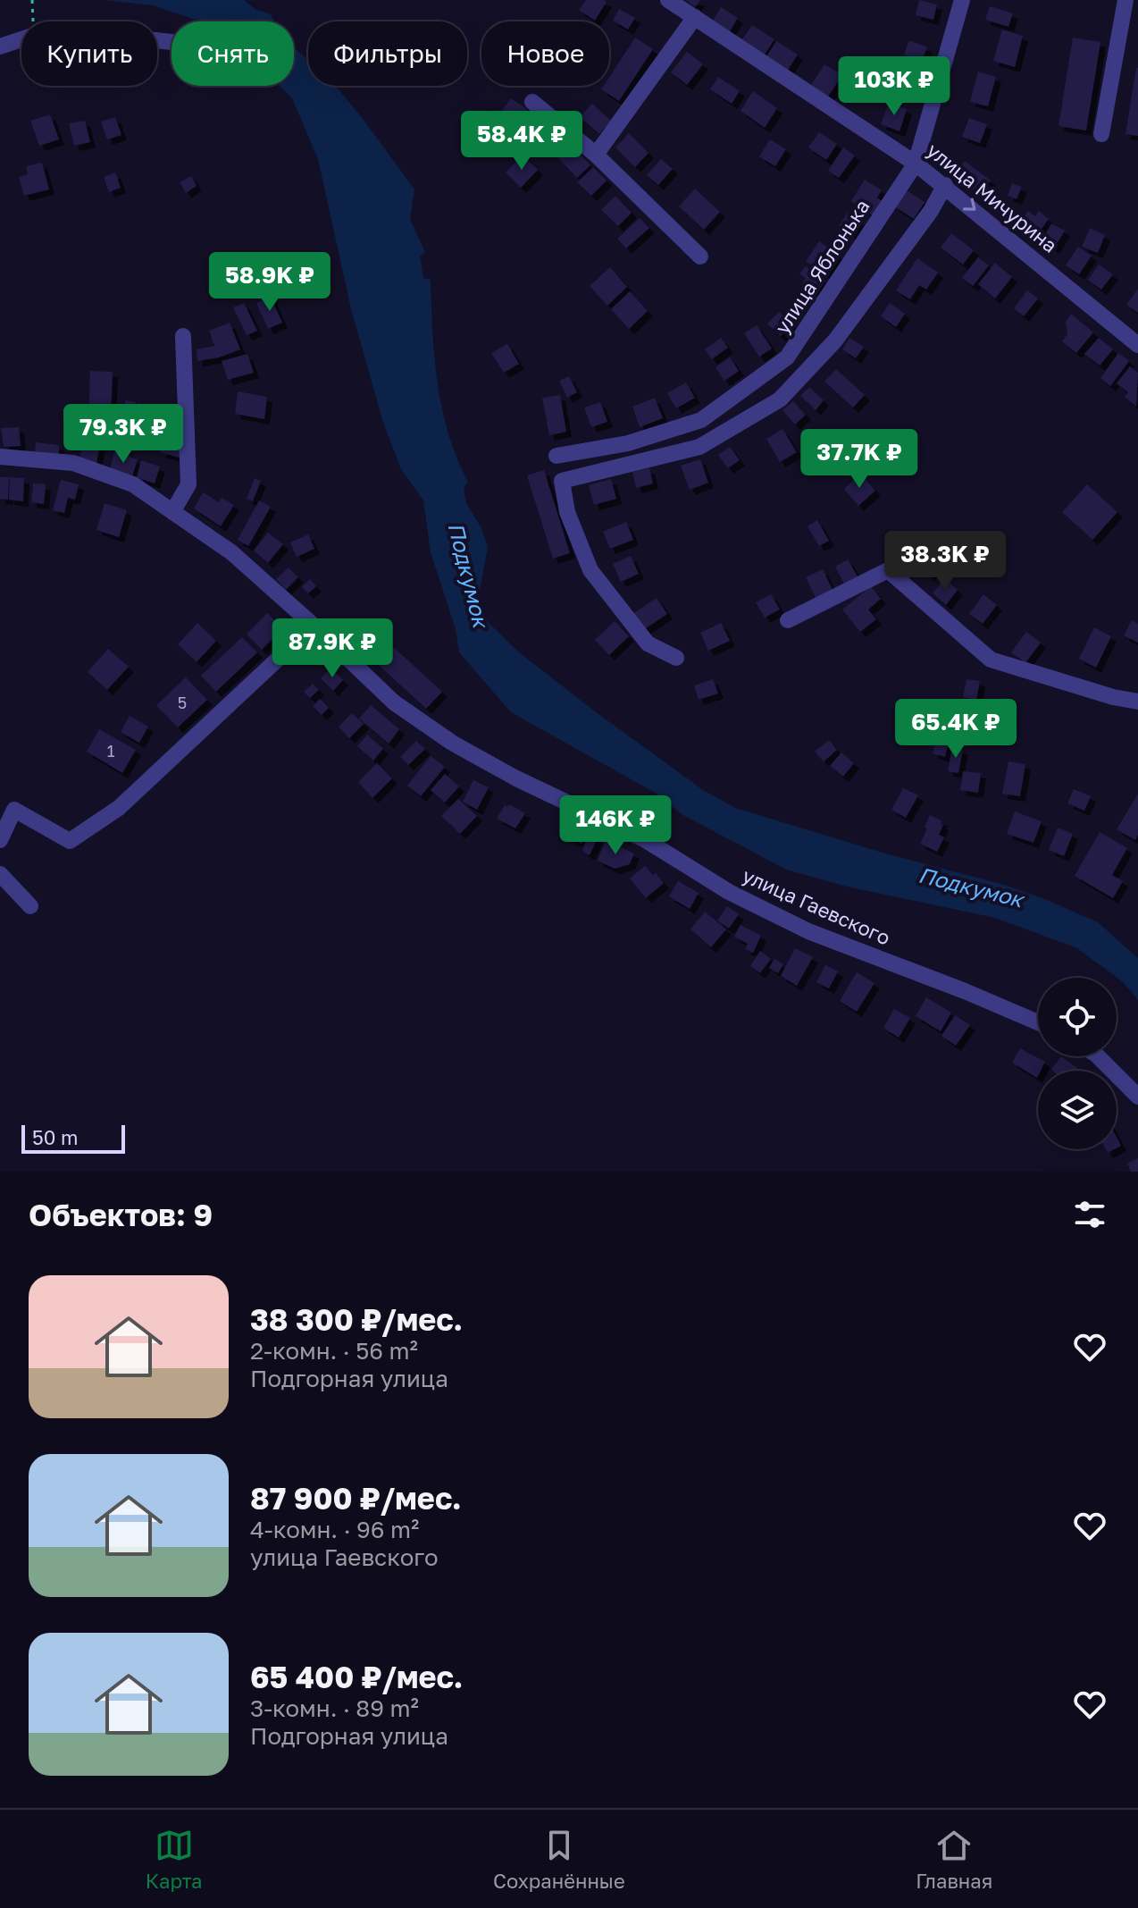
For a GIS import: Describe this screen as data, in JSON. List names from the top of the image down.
{
  "streets": {
    "street": ["улица Мичурина", "улица Яблонька", "улица Гаевского"]
  },
  "crossings": [
    ["улица Мичурина", "улица Яблонька"]
  ],
  "one_way": ["улица Мичурина"],
  "water": ["Подкумок"],
  "house_numbers": ["5", "1"],
  "scale_bar": "50 m",
  "page": {
    "chip": [
      "Купить",
      "Снять",
      "Фильтры",
      "Новое"
    ],
    "price": [
      "103K ₽",
      "58.4K ₽",
      "58.9K ₽",
      "79.3K ₽",
      "37.7K ₽",
      "38.3K ₽",
      "87.9K ₽",
      "65.4K ₽",
      "146K ₽"
    ],
    "scale": "50 m",
    "heading": "Объектов: 9",
    "list": [
      {
        "name": "38 300 ₽/мес.",
        "note": "2-комн. · 56 m² · Подгорная улица"
      },
      {
        "name": "87 900 ₽/мес.",
        "note": "4-комн. · 96 m² · улица Гаевского"
      },
      {
        "name": "65 400 ₽/мес.",
        "note": "3-комн. · 89 m² · Подгорная улица"
      }
    ],
    "tabs": ["Карта", "Сохранённые", "Главная"]
  }
}
